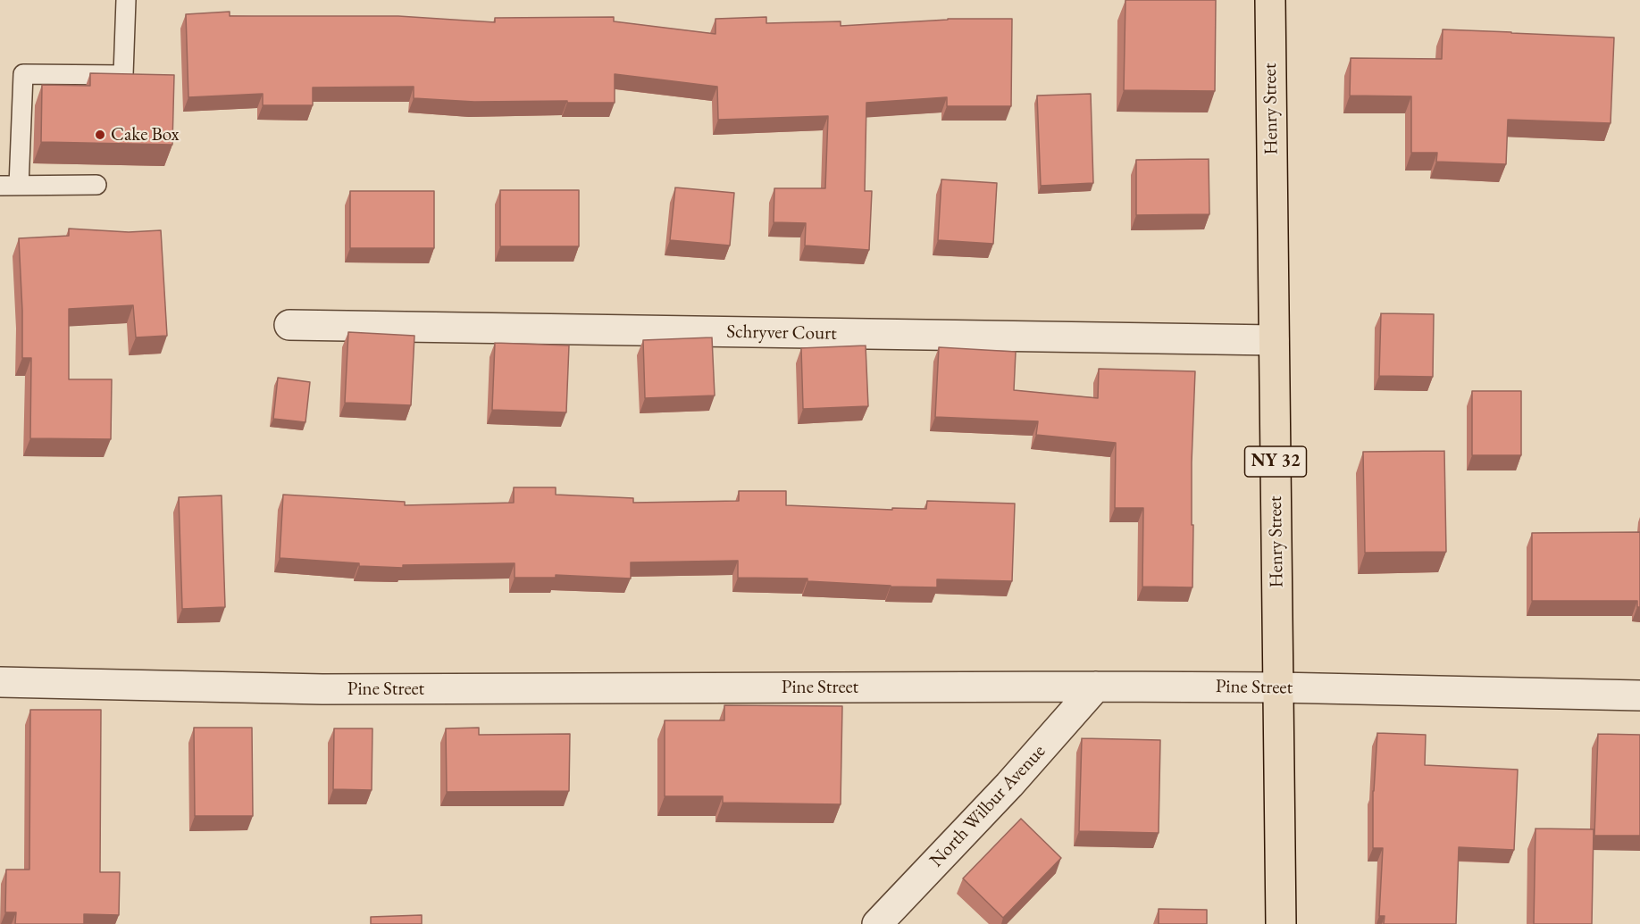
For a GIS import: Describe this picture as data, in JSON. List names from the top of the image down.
{
  "streets": {
    "main road": ["Henry Street", "NY 32"],
    "street": ["Schryver Court", "Pine Street", "North Wilbur Avenue"]
  },
  "crossings": [
    ["Henry Street", "Schryver Court"],
    ["Henry Street", "Pine Street"],
    ["Pine Street", "North Wilbur Avenue"]
  ],
  "places": ["Cake Box"]
}
